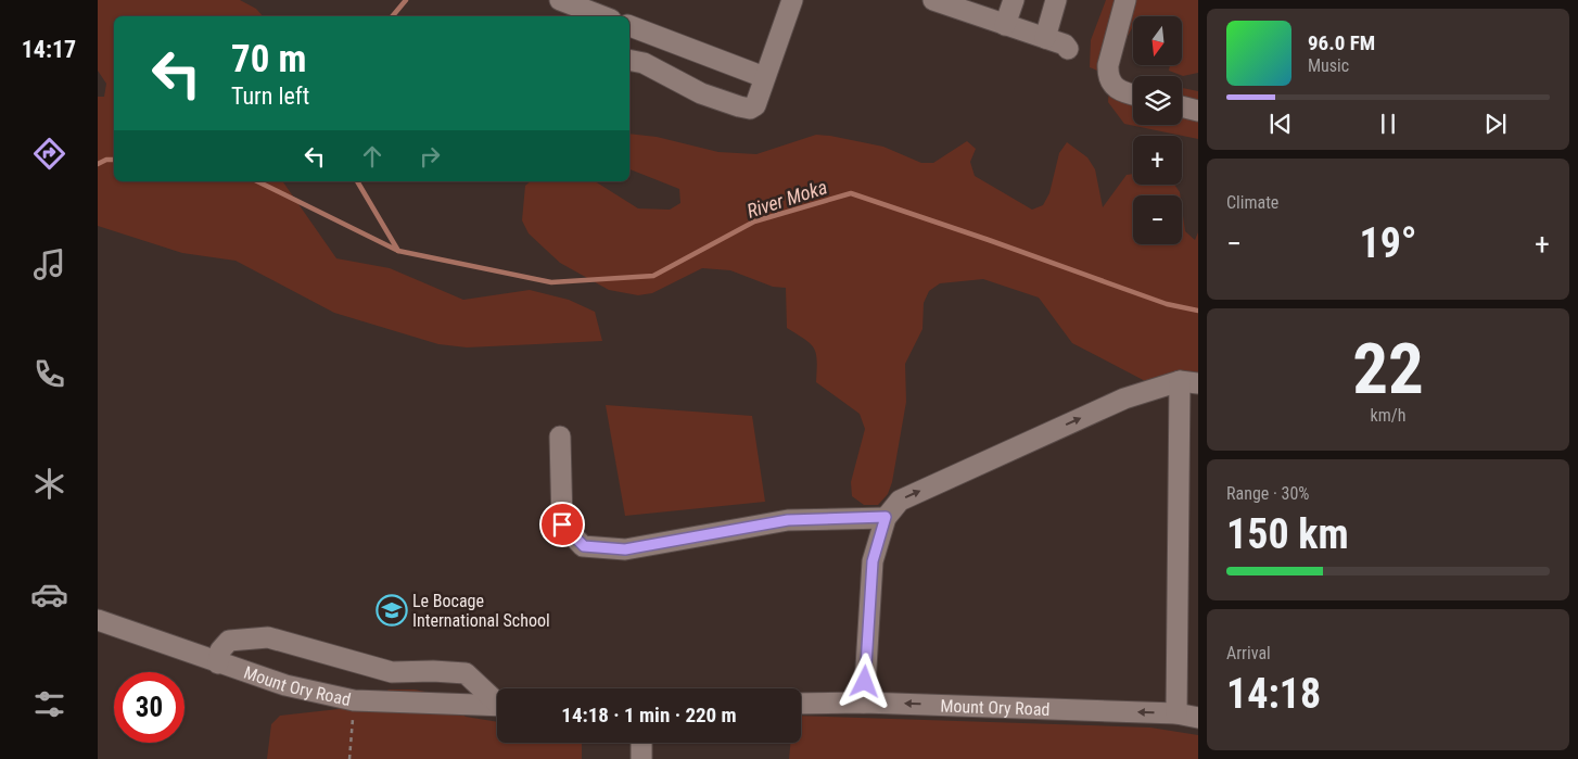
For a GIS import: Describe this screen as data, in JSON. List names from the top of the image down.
{
  "streets": {
    "street": ["Mount Ory Road"]
  },
  "one_way": ["Mount Ory Road"],
  "water": ["River Moka"],
  "places": {
    "school or university": ["Le Bocage International School"]
  },
  "north": "bottom",
  "page": {
    "tabs": "14:17",
    "map_buttons": ["+", "−"],
    "turn": ["70 m", "Turn left"],
    "song": ["96.0 FM", "Music"],
    "tile": [
      "Climate",
      ["22", "km/h"],
      ["Range · 30%", "150 km"],
      ["Arrival", "14:18"]
    ],
    "heat": ["−", "19°", "+"],
    "limit": "30",
    "trip": "14:18 · 1 min · 220 m"
  }
}
